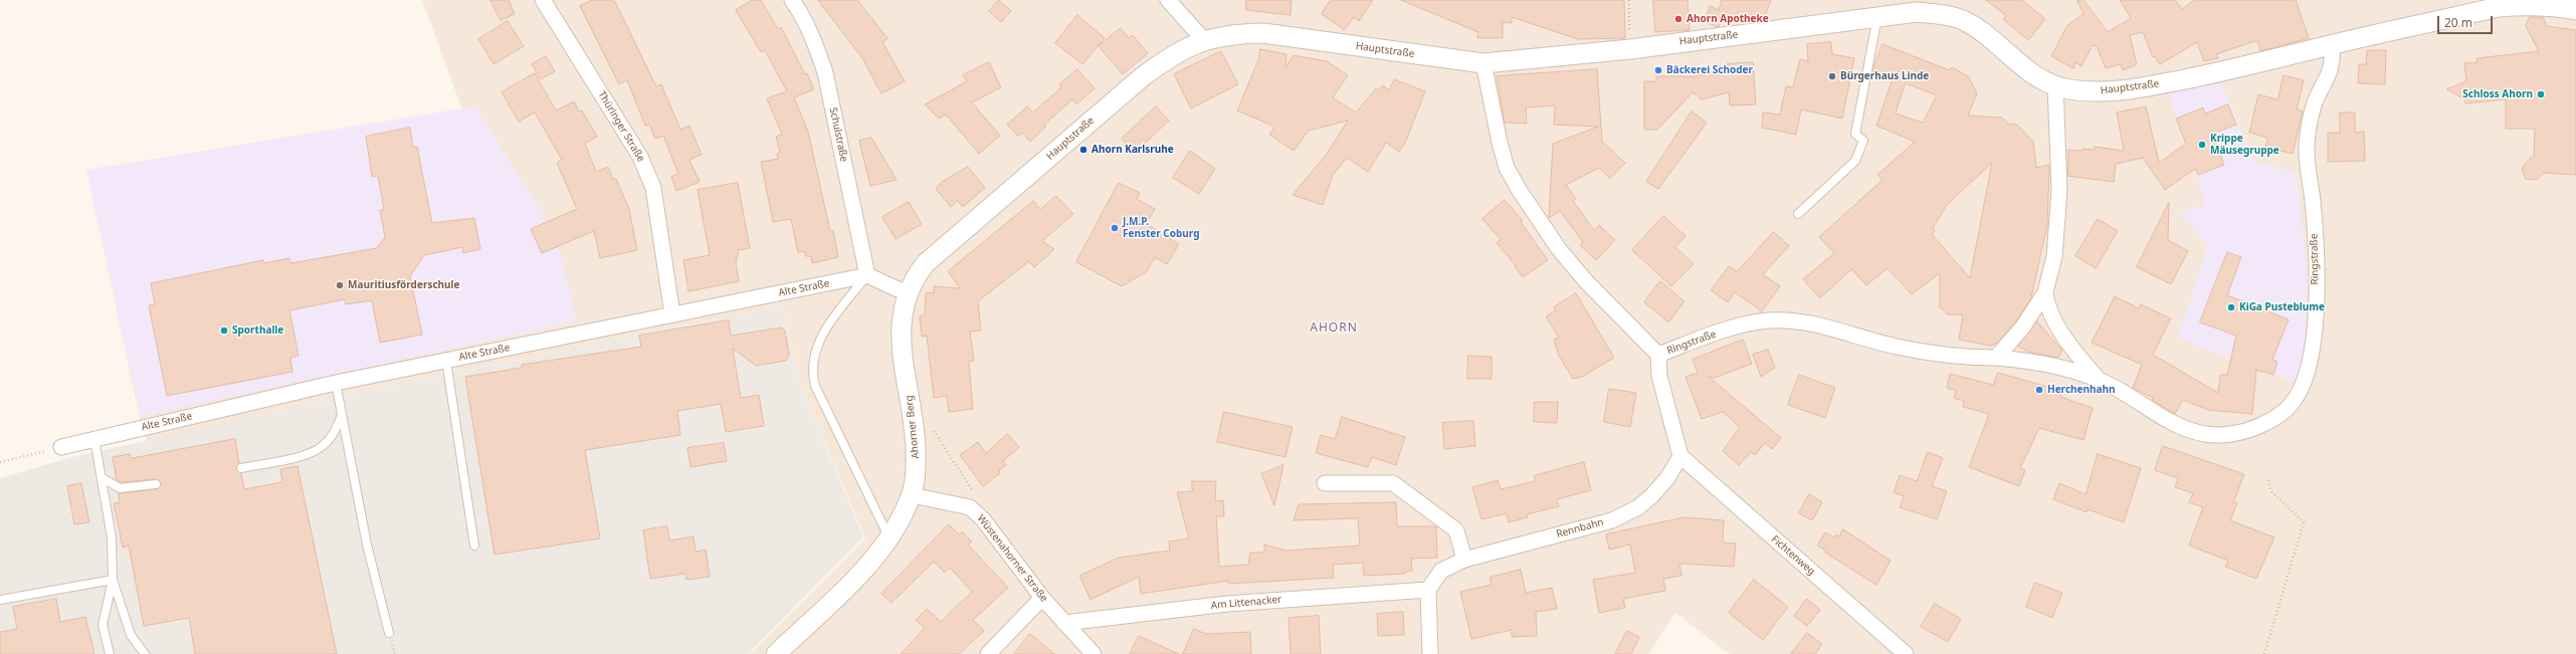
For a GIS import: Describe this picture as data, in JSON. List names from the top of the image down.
{
  "streets": {
    "street": [
      "Hauptstraße",
      "Thüringer Straße",
      "Schulstraße",
      "Ringstraße",
      "Alte Straße",
      "Ahorner Berg",
      "Rennbahn",
      "Fichtenweg",
      "Wüstenahorner Straße",
      "Am Littenacker"
    ]
  },
  "crossings": [
    ["Hauptstraße", "Ringstraße"],
    ["Hauptstraße", "Ahorner Berg"],
    ["Thüringer Straße", "Alte Straße"],
    ["Schulstraße", "Alte Straße"],
    ["Ahorner Berg", "Wüstenahorner Straße"],
    ["Rennbahn", "Fichtenweg"],
    ["Rennbahn", "Am Littenacker"],
    ["Wüstenahorner Straße", "Am Littenacker"]
  ],
  "districts": ["AHORN"],
  "places": [
    "Ahorn Apotheke",
    "Bäckerei Schoder",
    "Bürgerhaus Linde",
    "Schloss Ahorn",
    "Krippe Mäusegruppe",
    "Ahorn Karlsruhe",
    "J.M.P. Fenster Coburg",
    "Mauritiusförderschule",
    "KiGa Pusteblume",
    "Sporthalle",
    "Herchenhahn"
  ],
  "scale_bar": "20 m"
}
